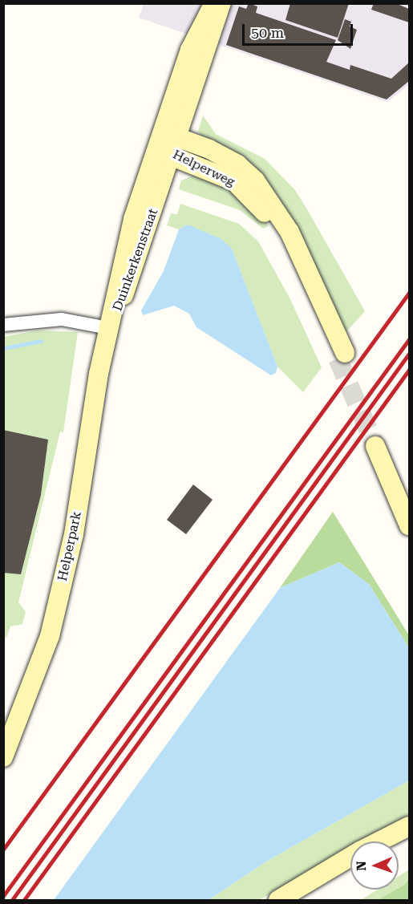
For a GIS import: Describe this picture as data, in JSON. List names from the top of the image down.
{
  "streets": {
    "main road": ["Helperweg", "Duinkerkenstraat", "Helperpark"]
  },
  "crossings": [
    ["Helperweg", "Duinkerkenstraat"],
    ["Duinkerkenstraat", "Helperpark"]
  ],
  "scale_bar": "50 m",
  "north": "left"
}
